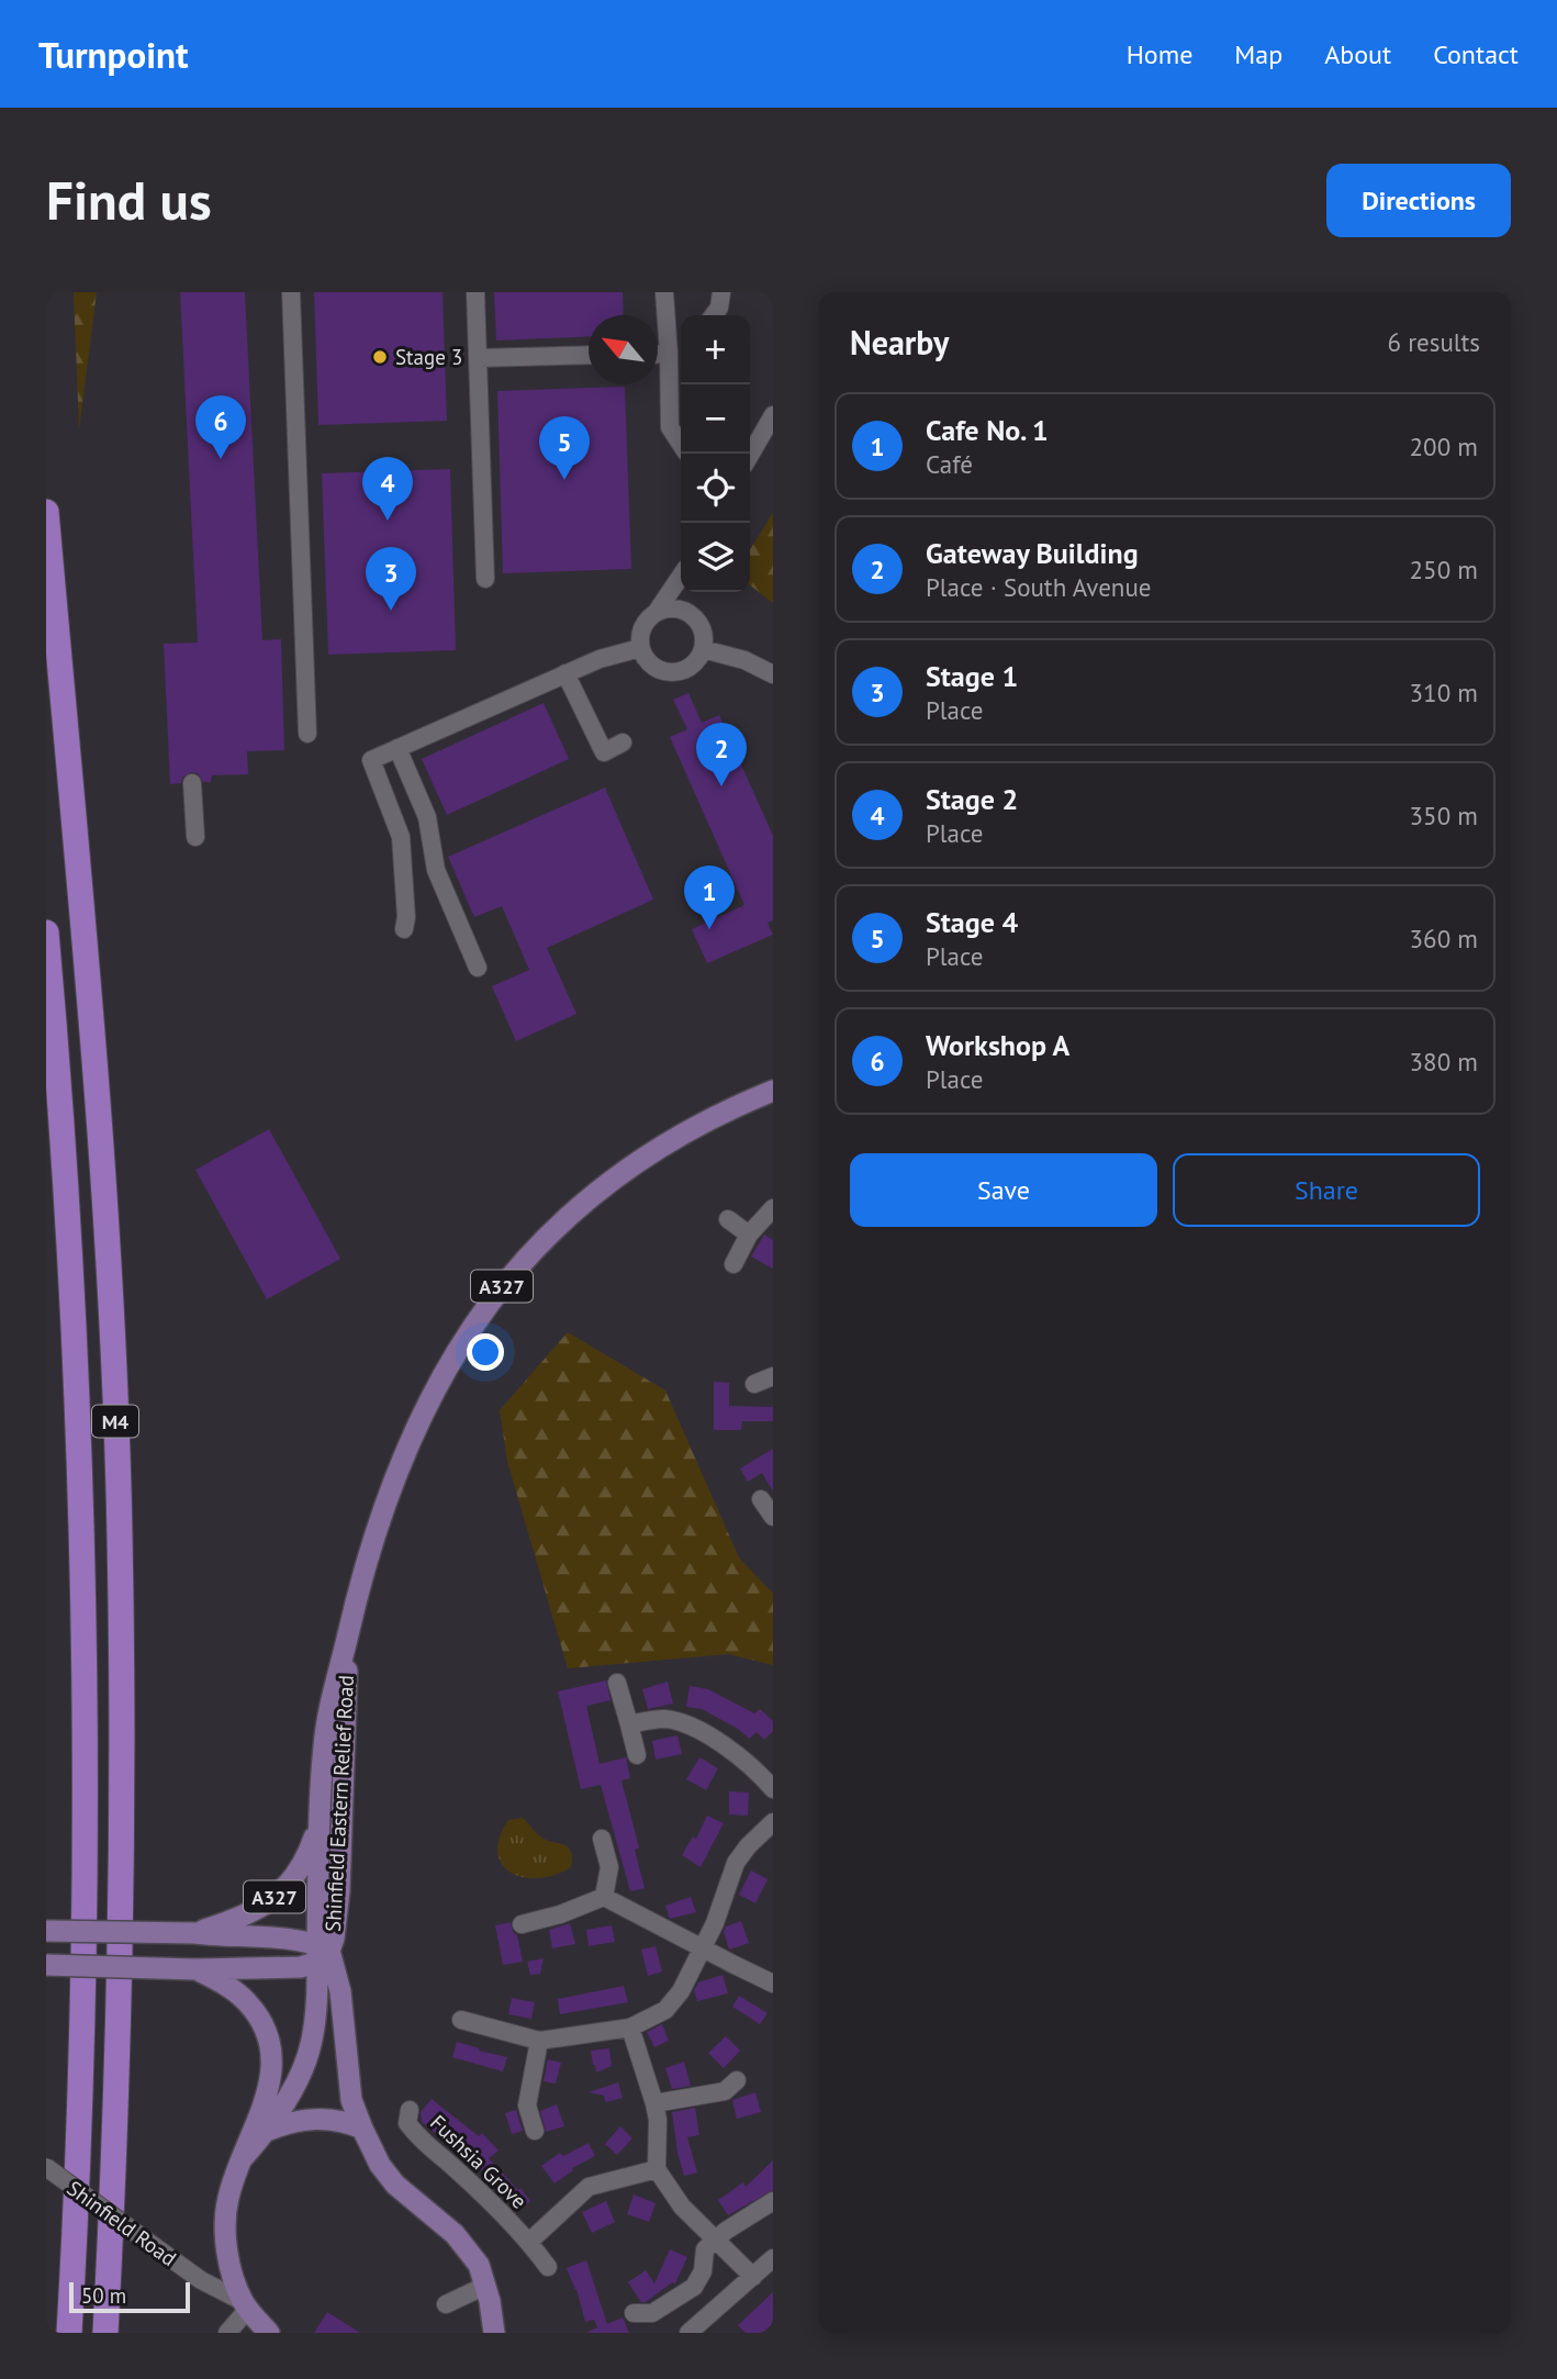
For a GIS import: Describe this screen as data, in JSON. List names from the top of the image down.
{
  "streets": {
    "highway": ["M4"],
    "main road": ["A327", "Shinfield Eastern Relief Road", "Shinfield Road"],
    "street": ["Fushsia Grove"]
  },
  "places": ["Stage 3"],
  "scale_bar": "50 m",
  "north": "top left",
  "page": {
    "header": "Turnpoint",
    "nav": [
      "Home",
      "Map",
      "About",
      "Contact"
    ],
    "buttons": [
      "Directions",
      ["Save", "Share"]
    ],
    "title": "Find us",
    "heading": ["Nearby", "6 results"],
    "map_buttons": ["+", "−"],
    "list": [
      {
        "mark": "1",
        "name": "Cafe No. 1",
        "note": "Café",
        "value": "200 m"
      },
      {
        "mark": "2",
        "name": "Gateway Building",
        "note": "Place · South Avenue",
        "value": "250 m"
      },
      {
        "mark": "3",
        "name": "Stage 1",
        "note": "Place",
        "value": "310 m"
      },
      {
        "mark": "4",
        "name": "Stage 2",
        "note": "Place",
        "value": "350 m"
      },
      {
        "mark": "5",
        "name": "Stage 4",
        "note": "Place",
        "value": "360 m"
      },
      {
        "mark": "6",
        "name": "Workshop A",
        "note": "Place",
        "value": "380 m"
      }
    ],
    "pins": [
      "6",
      "5",
      "4",
      "3",
      "2",
      "1"
    ],
    "scale": "50 m"
  }
}
